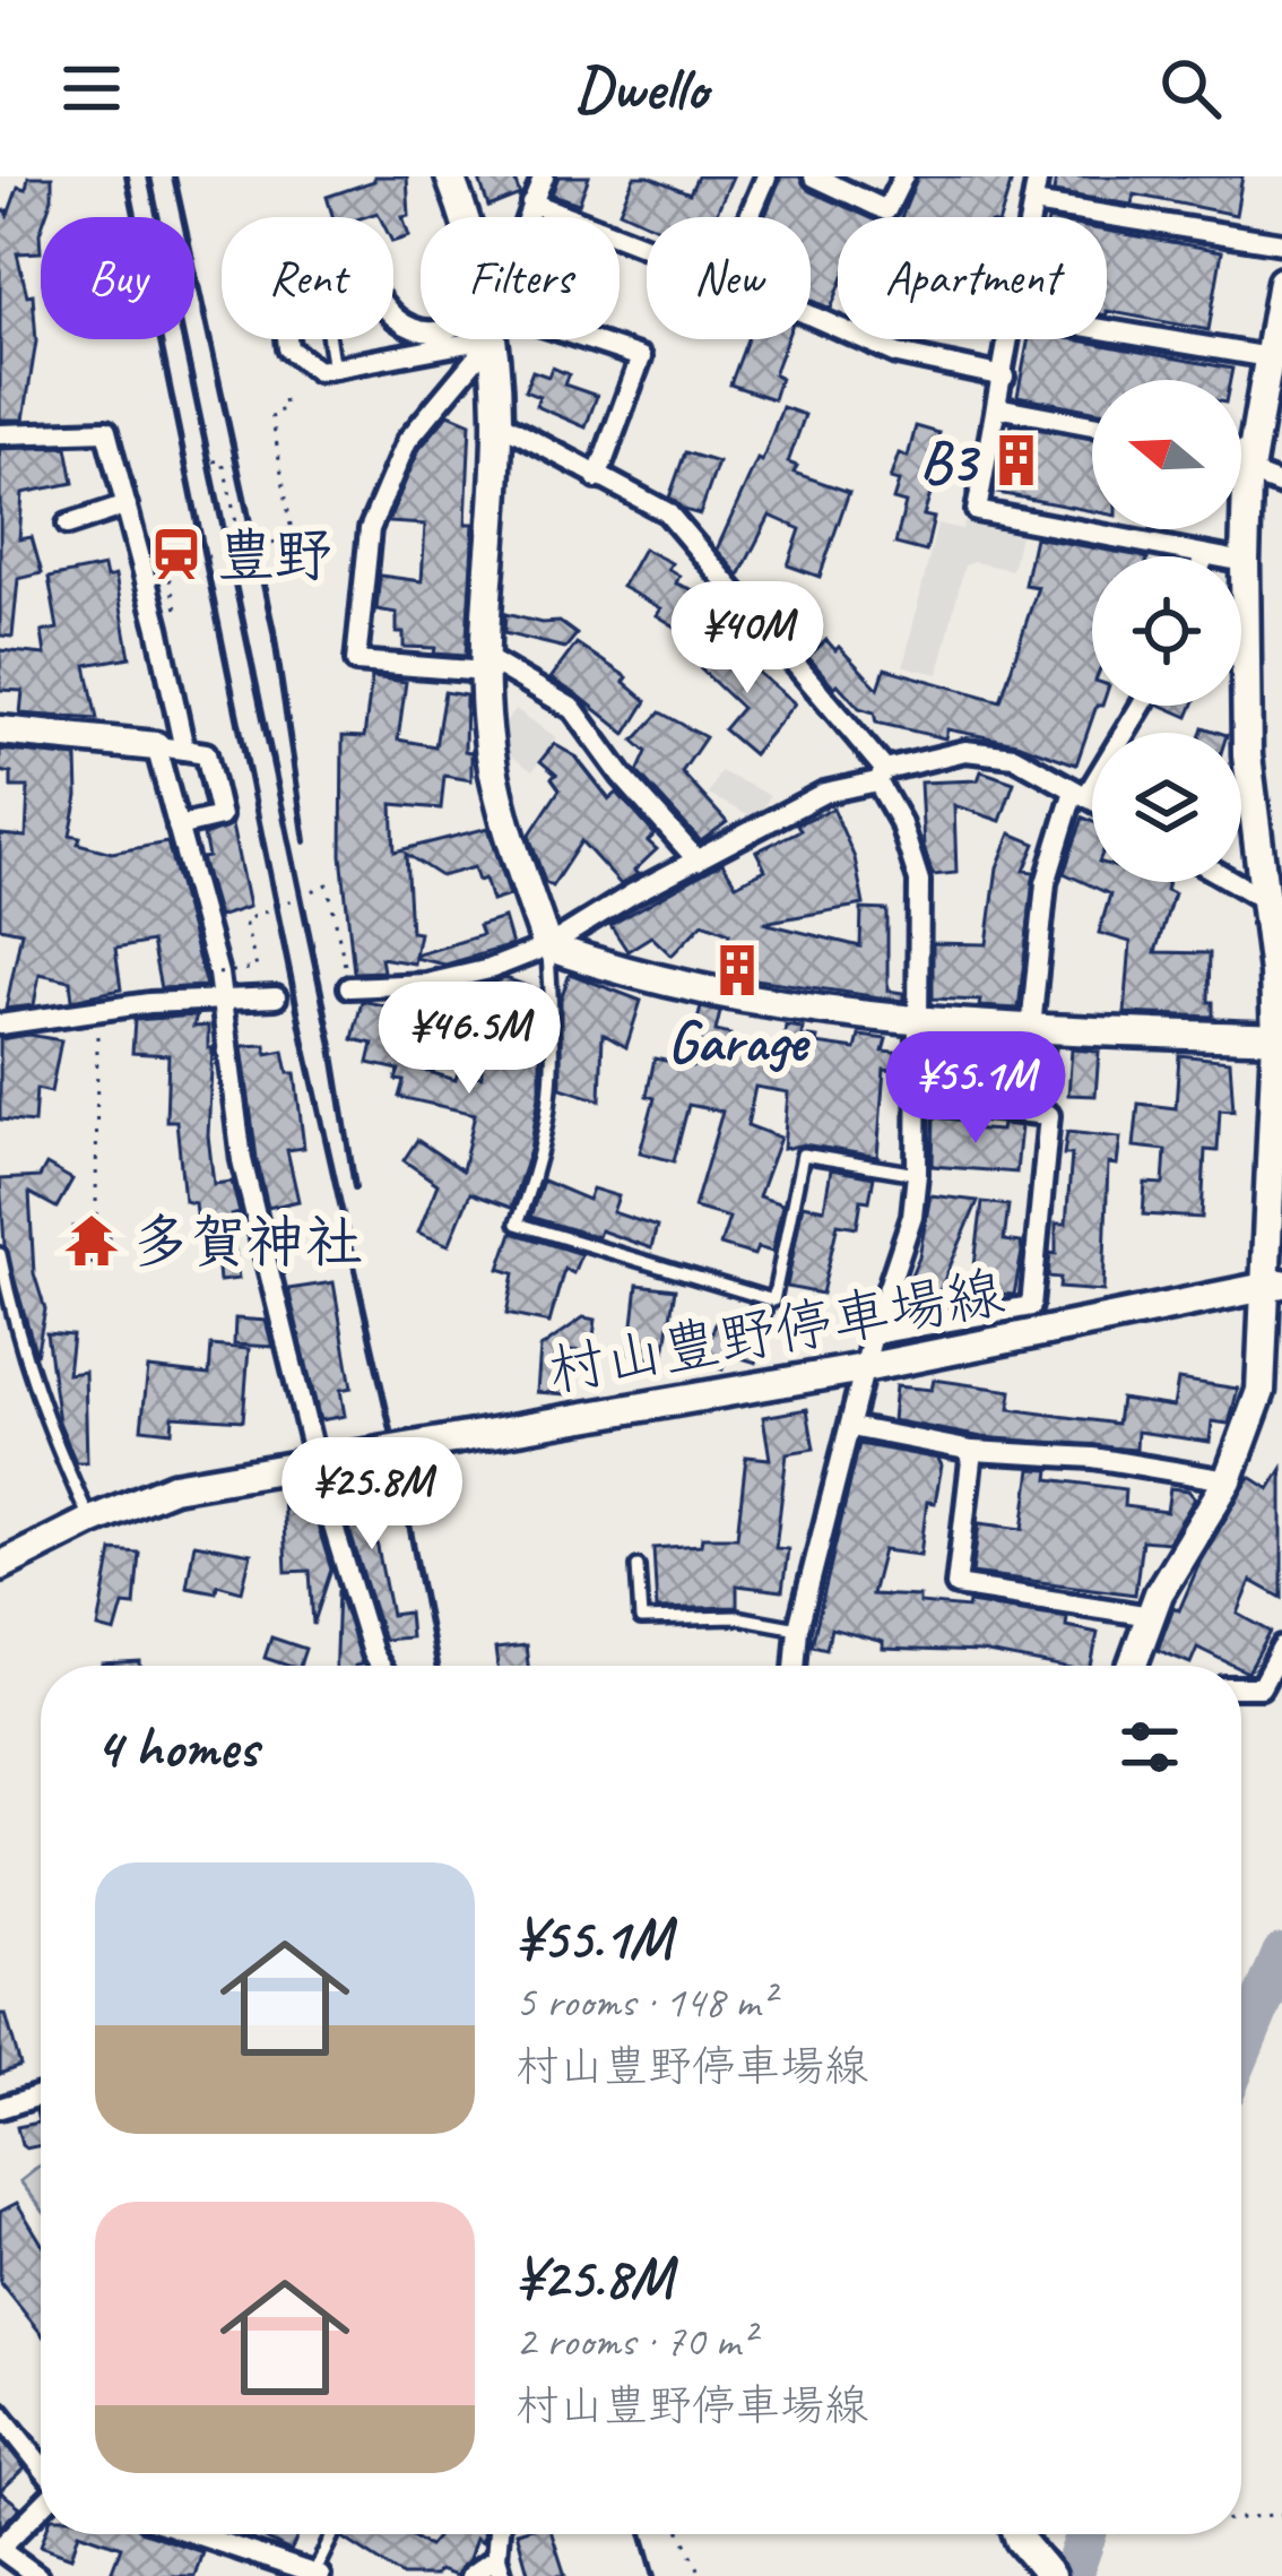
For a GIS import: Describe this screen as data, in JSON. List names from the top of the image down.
{
  "streets": {
    "main road": ["村山豊野停車場線"]
  },
  "places": {
    "building": ["B3", "Garage"],
    "station": ["豊野"],
    "temple": ["多賀神社"]
  },
  "north": "left",
  "page": {
    "header": "Dwello",
    "chip": [
      "Buy",
      "Rent",
      "Filters",
      "New",
      "Apartment"
    ],
    "price": [
      "¥40M",
      "¥46.5M",
      "¥55.1M",
      "¥25.8M"
    ],
    "heading": "4 homes",
    "list": [
      {
        "name": "¥55.1M",
        "note": "5 rooms · 148 m² · 村山豊野停車場線"
      },
      {
        "name": "¥25.8M",
        "note": "2 rooms · 70 m² · 村山豊野停車場線"
      }
    ]
  }
}
